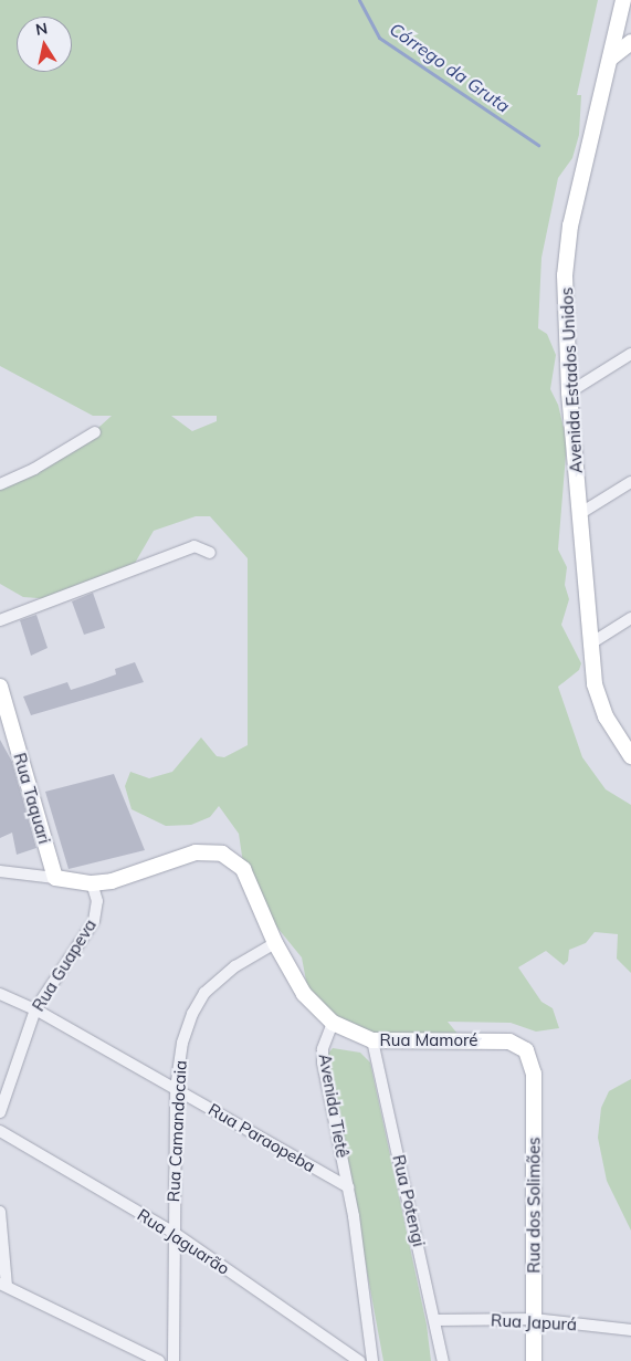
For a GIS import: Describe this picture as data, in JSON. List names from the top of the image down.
{
  "streets": {
    "street": [
      "Avenida Estados Unidos",
      "Rua Taquari",
      "Rua Guapeva",
      "Rua Mamoré",
      "Avenida Tietê",
      "Rua Camandocaia",
      "Rua Paraopeba",
      "Rua Potengi",
      "Rua dos Solimões",
      "Rua Jaguarão",
      "Rua Japurá"
    ]
  },
  "crossings": [
    ["Rua Guapeva", "Rua Paraopeba"],
    ["Rua Mamoré", "Avenida Tietê"],
    ["Rua Mamoré", "Rua Potengi"],
    ["Rua Mamoré", "Rua dos Solimões"],
    ["Avenida Tietê", "Rua Paraopeba"],
    ["Rua Camandocaia", "Rua Paraopeba"],
    ["Rua Camandocaia", "Rua Jaguarão"],
    ["Rua Potengi", "Rua Japurá"],
    ["Rua dos Solimões", "Rua Japurá"]
  ],
  "water": ["Córrego da Gruta"],
  "north": "top"
}
